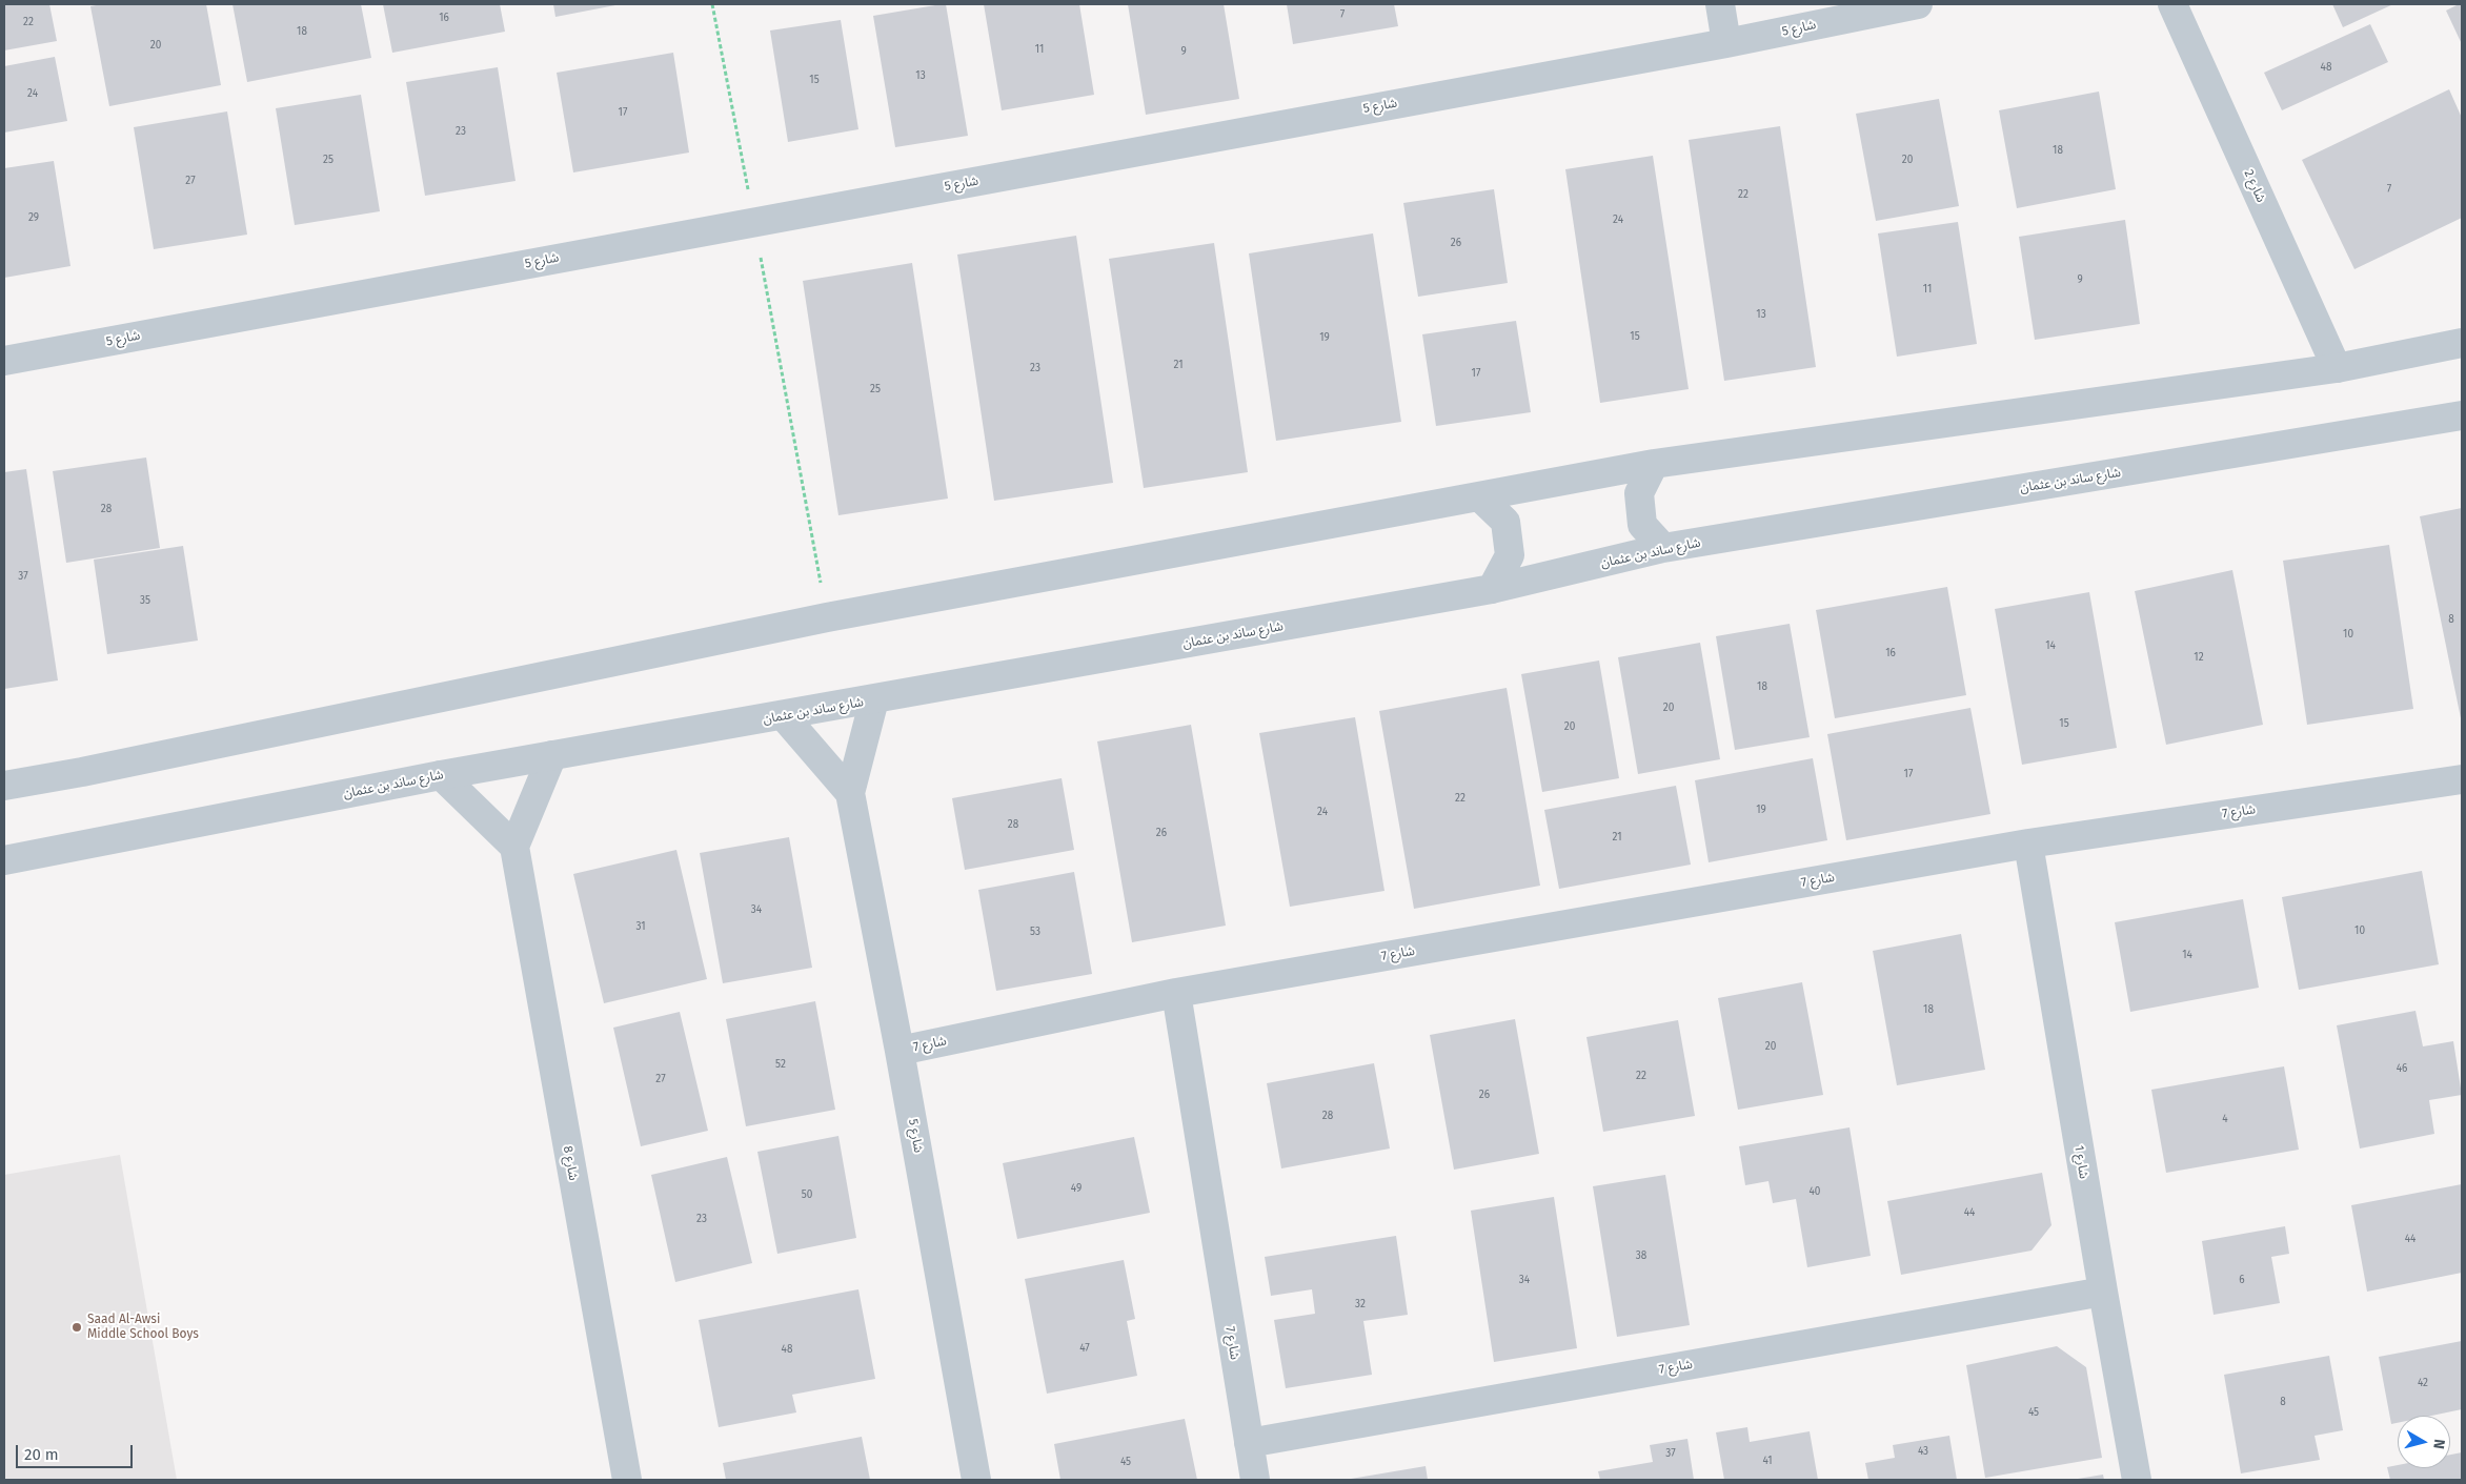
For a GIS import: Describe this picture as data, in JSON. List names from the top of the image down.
{
  "streets": {
    "street": [
      "شارع 5",
      "شارع 2",
      "شارع ساند بن عثمان",
      "شارع 7",
      "شارع 1",
      "شارع 8"
    ]
  },
  "crossings": [
    ["شارع 5", "شارع ساند بن عثمان"],
    ["شارع 5", "شارع 7"],
    ["شارع 7", "شارع 1"]
  ],
  "places": ["Saad Al-Awsi Middle School Boys"],
  "house_numbers": [
    "7",
    "16",
    "22",
    "18",
    "20",
    "11",
    "9",
    "48",
    "13",
    "15",
    "24",
    "17",
    "23",
    "18",
    "25",
    "20",
    "27",
    "7",
    "22",
    "29",
    "24",
    "26",
    "9",
    "11",
    "13",
    "15",
    "19",
    "21",
    "23",
    "17",
    "25",
    "28",
    "37",
    "35",
    "8",
    "10",
    "14",
    "16",
    "12",
    "18",
    "20",
    "15",
    "20",
    "17",
    "22",
    "19",
    "24",
    "28",
    "26",
    "21",
    "34",
    "31",
    "10",
    "53",
    "14",
    "18",
    "20",
    "52",
    "46",
    "22",
    "27",
    "26",
    "28",
    "4",
    "49",
    "40",
    "50",
    "44",
    "23",
    "44",
    "38",
    "34",
    "6",
    "32",
    "47",
    "48",
    "42",
    "8",
    "45",
    "43",
    "37",
    "41",
    "45"
  ],
  "scale_bar": "20 m",
  "north": "right"
}
